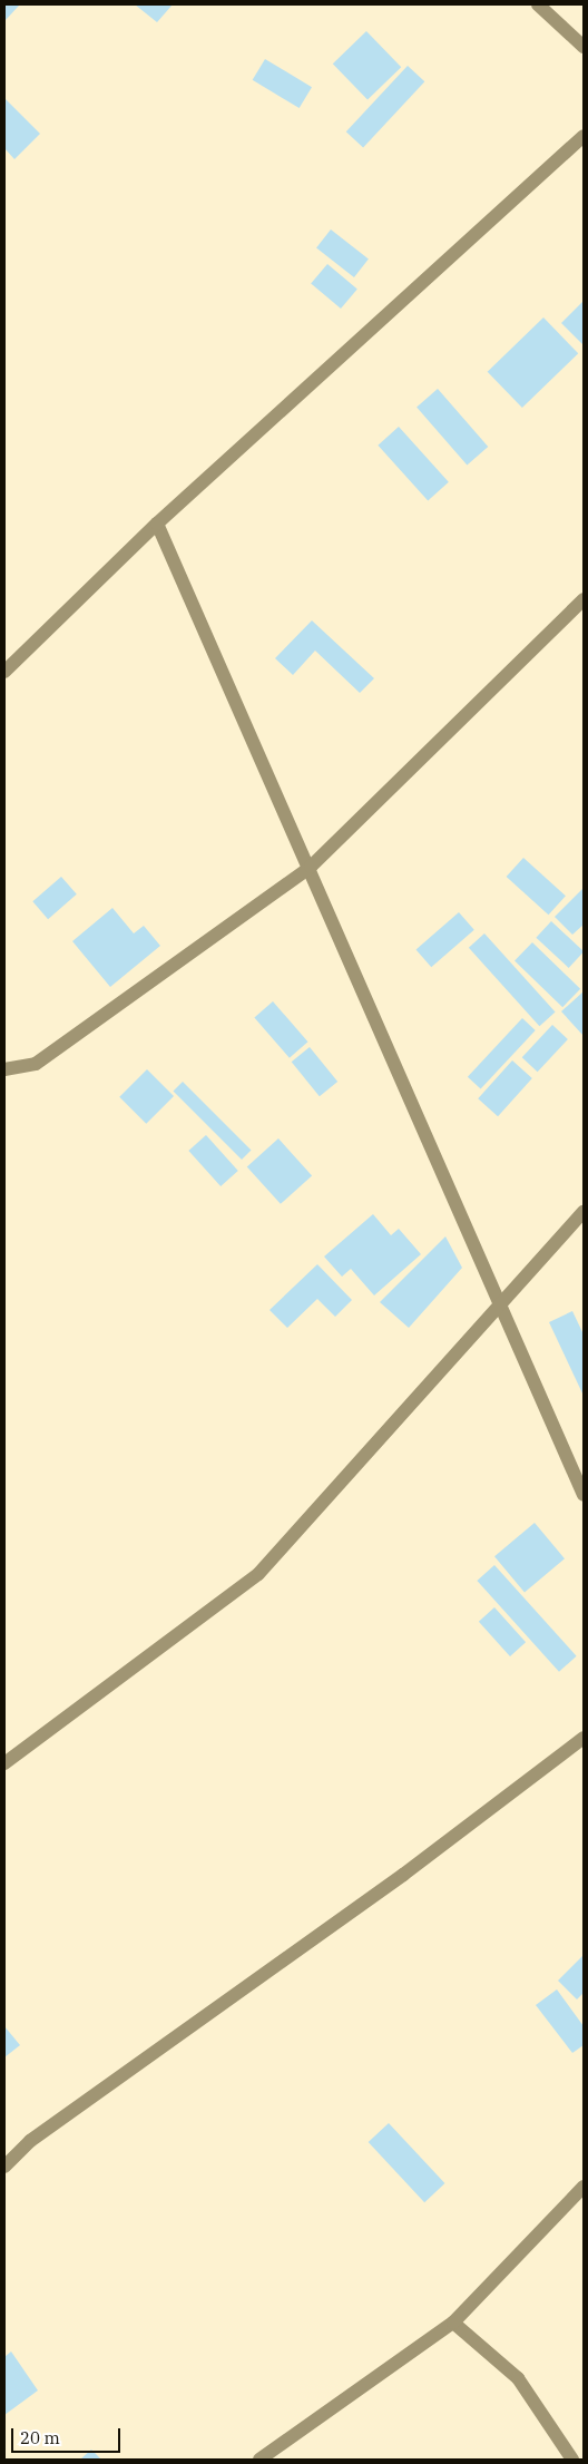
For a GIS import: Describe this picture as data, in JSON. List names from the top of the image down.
{
  "scale_bar": "20 m"
}
